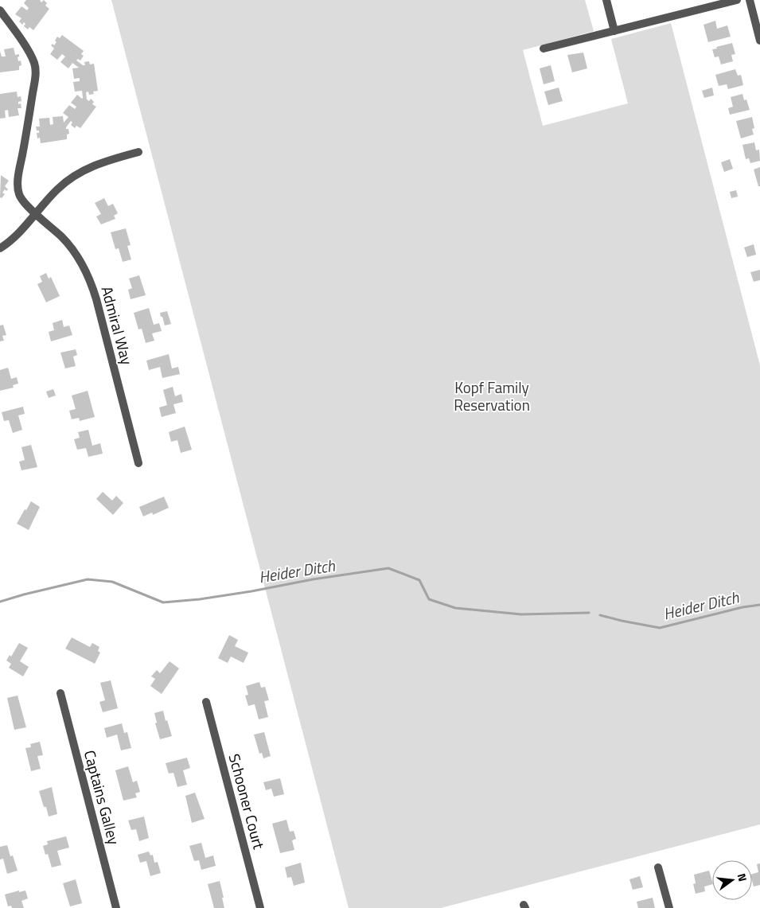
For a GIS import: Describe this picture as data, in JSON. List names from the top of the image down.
{
  "streets": {
    "street": ["Admiral Way", "Captains Galley", "Schooner Court"]
  },
  "water": ["Heider Ditch"],
  "parks": ["Kopf Family Reservation"],
  "north": "right"
}
